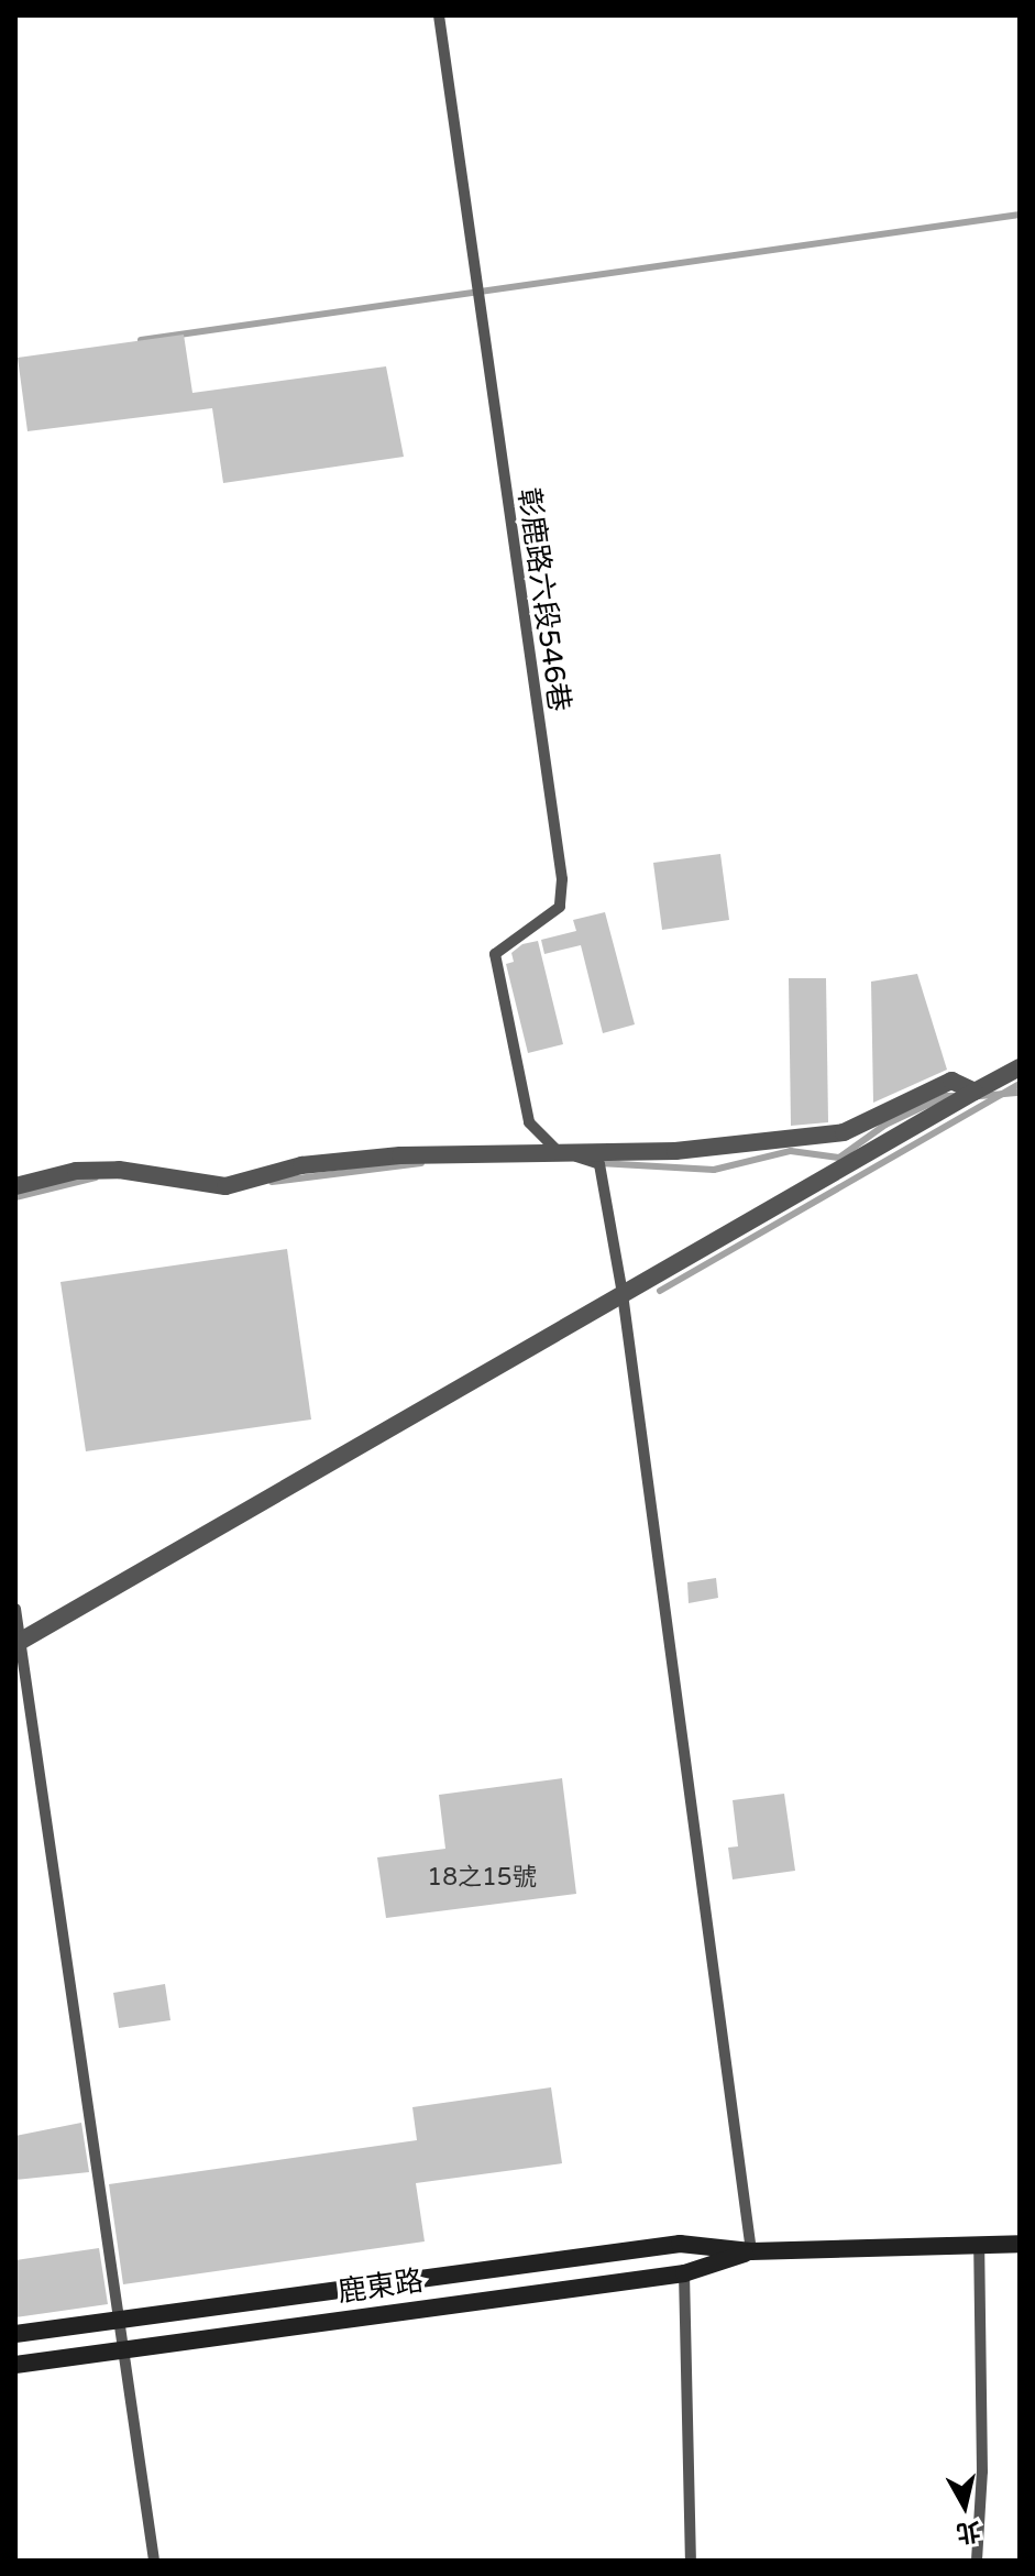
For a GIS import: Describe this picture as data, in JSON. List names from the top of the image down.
{
  "streets": {
    "street": ["鹿東路"],
    "lane": ["彰鹿路六段546巷"]
  },
  "house_numbers": ["18之15號"],
  "north": "bottom"
}
